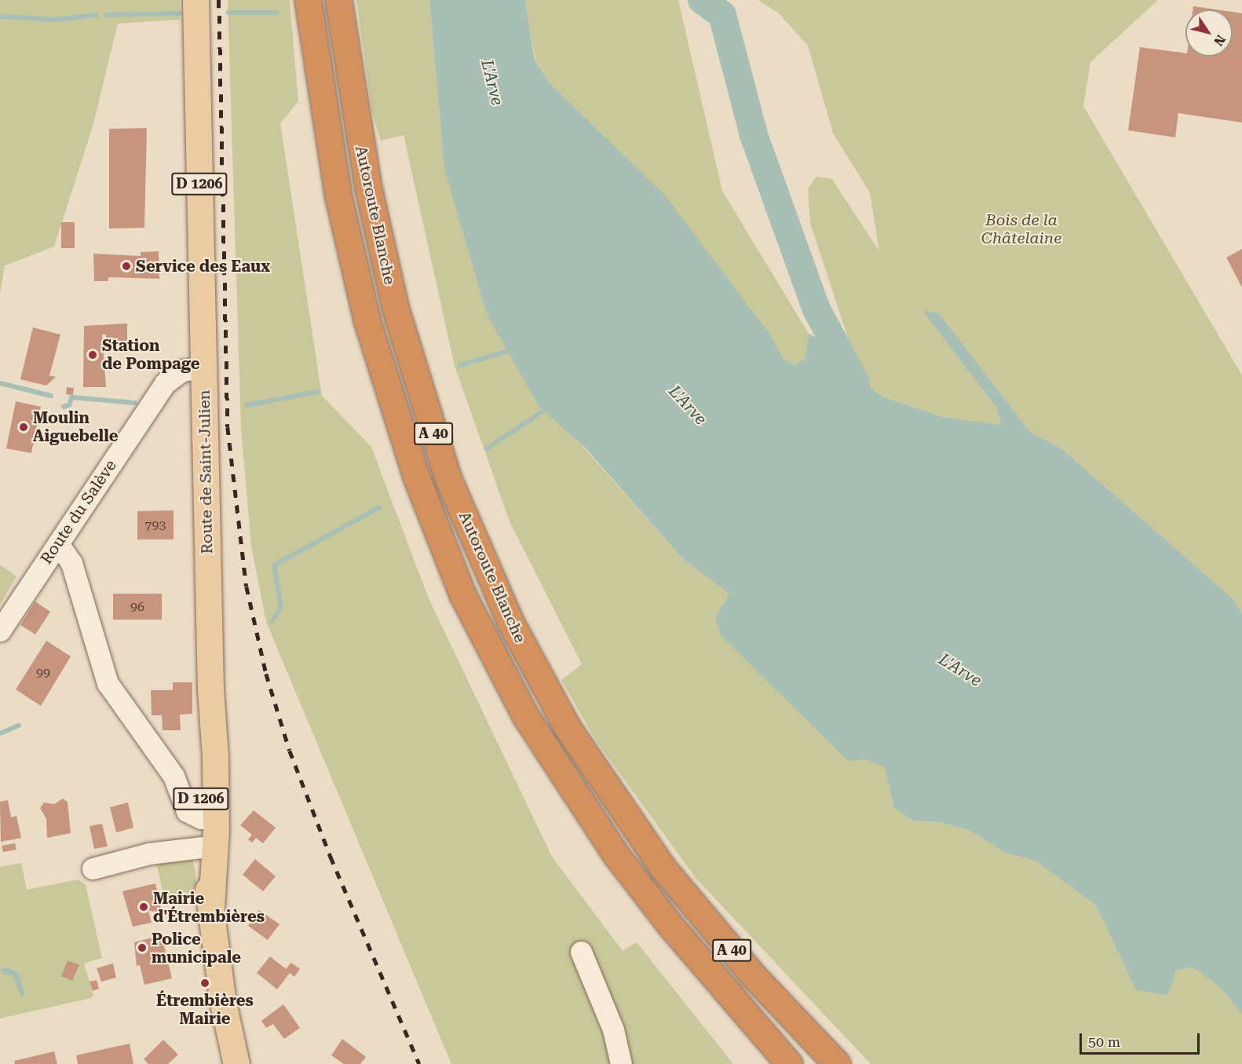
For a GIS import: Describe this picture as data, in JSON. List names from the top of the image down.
{
  "streets": {
    "highway": ["Autoroute Blanche", "A 40"],
    "main road": ["D 1206", "Route de Saint-Julien"],
    "street": ["Route du Salève"]
  },
  "crossings": [
    ["Route de Saint-Julien", "Route du Salève"]
  ],
  "water": ["L'Arve"],
  "parks": ["Bois de la Châtelaine"],
  "places": [
    "Service des Eaux",
    "Station de Pompage",
    "Moulin Aiguebelle",
    "Mairie d'Étrembières",
    "Police municipale",
    "Étrembières Mairie"
  ],
  "house_numbers": ["793", "96", "99"],
  "scale_bar": "50 m",
  "north": "bottom right"
}
